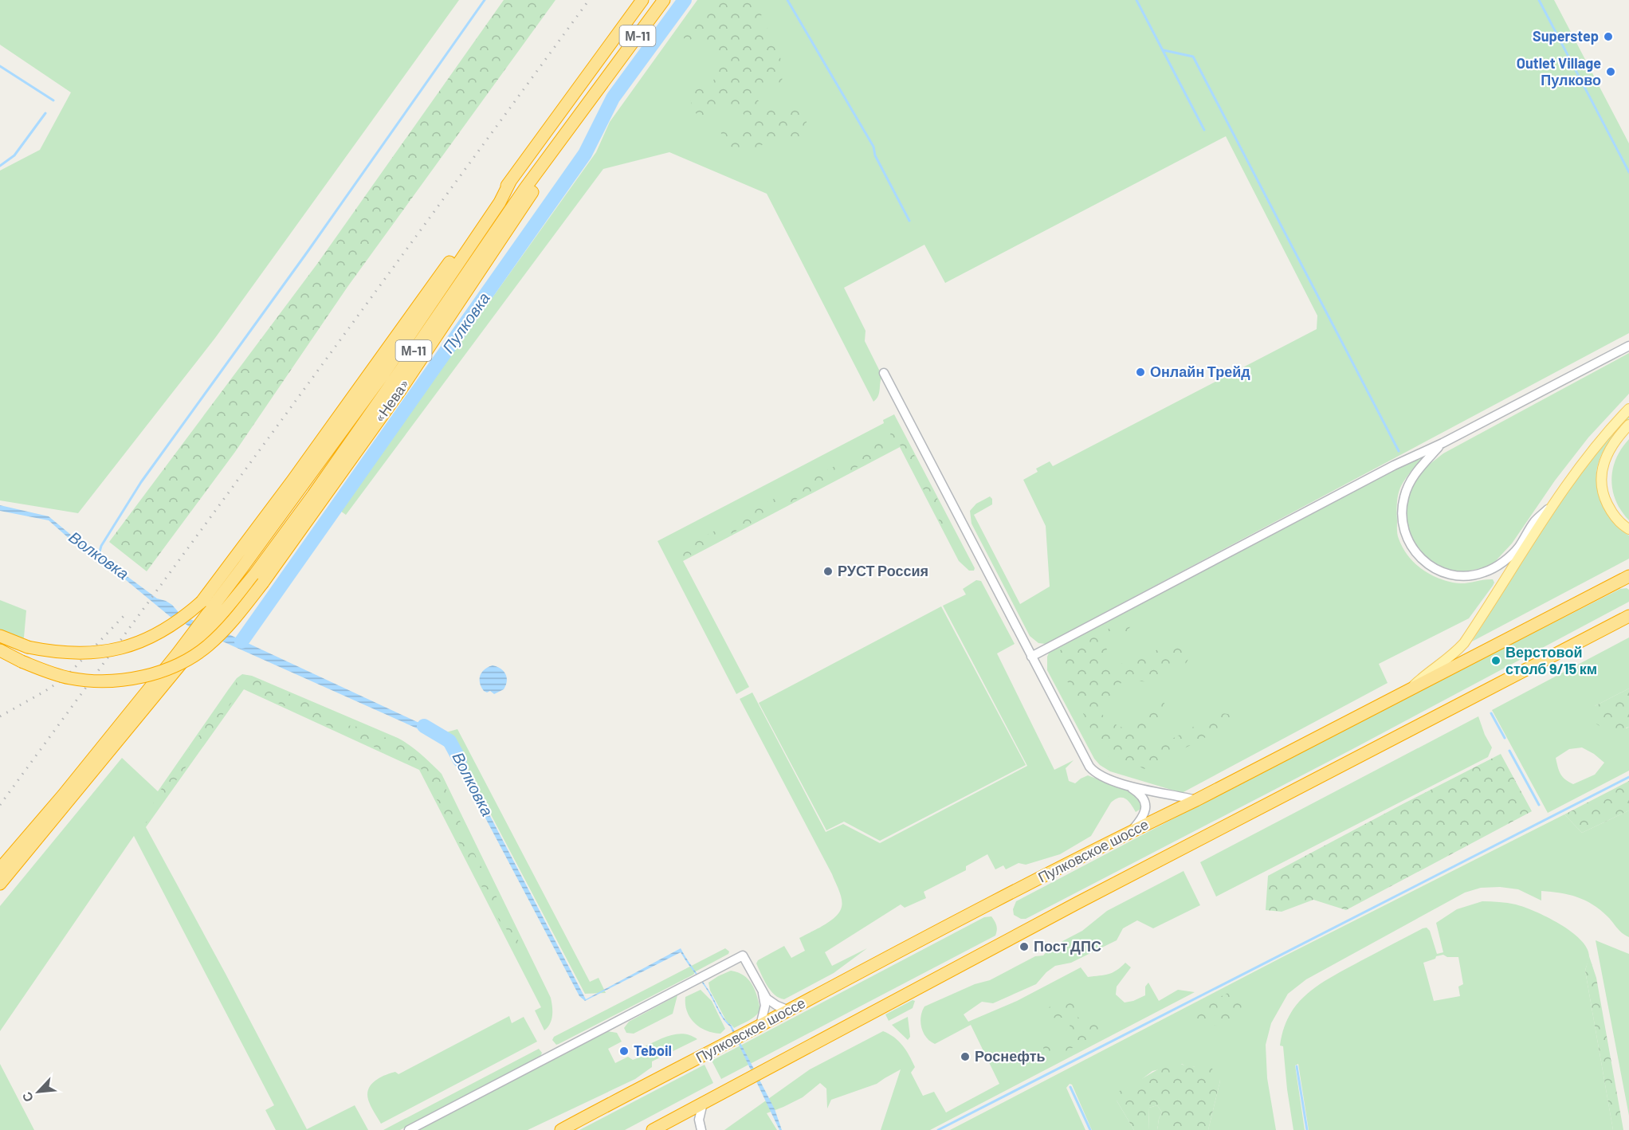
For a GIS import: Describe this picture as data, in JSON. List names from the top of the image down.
{
  "streets": {
    "highway": ["М-11", "«Нева»", "Пулковское шоссе"]
  },
  "water": ["Пулковка", "Волковка"],
  "places": [
    "Superstep",
    "Outlet Village Пулково",
    "Онлайн Трейд",
    "РУСТ Россия",
    "Верстовой столб 9/15 км",
    "Пост ДПС",
    "Teboil",
    "Роснефть"
  ],
  "north": "bottom left"
}
